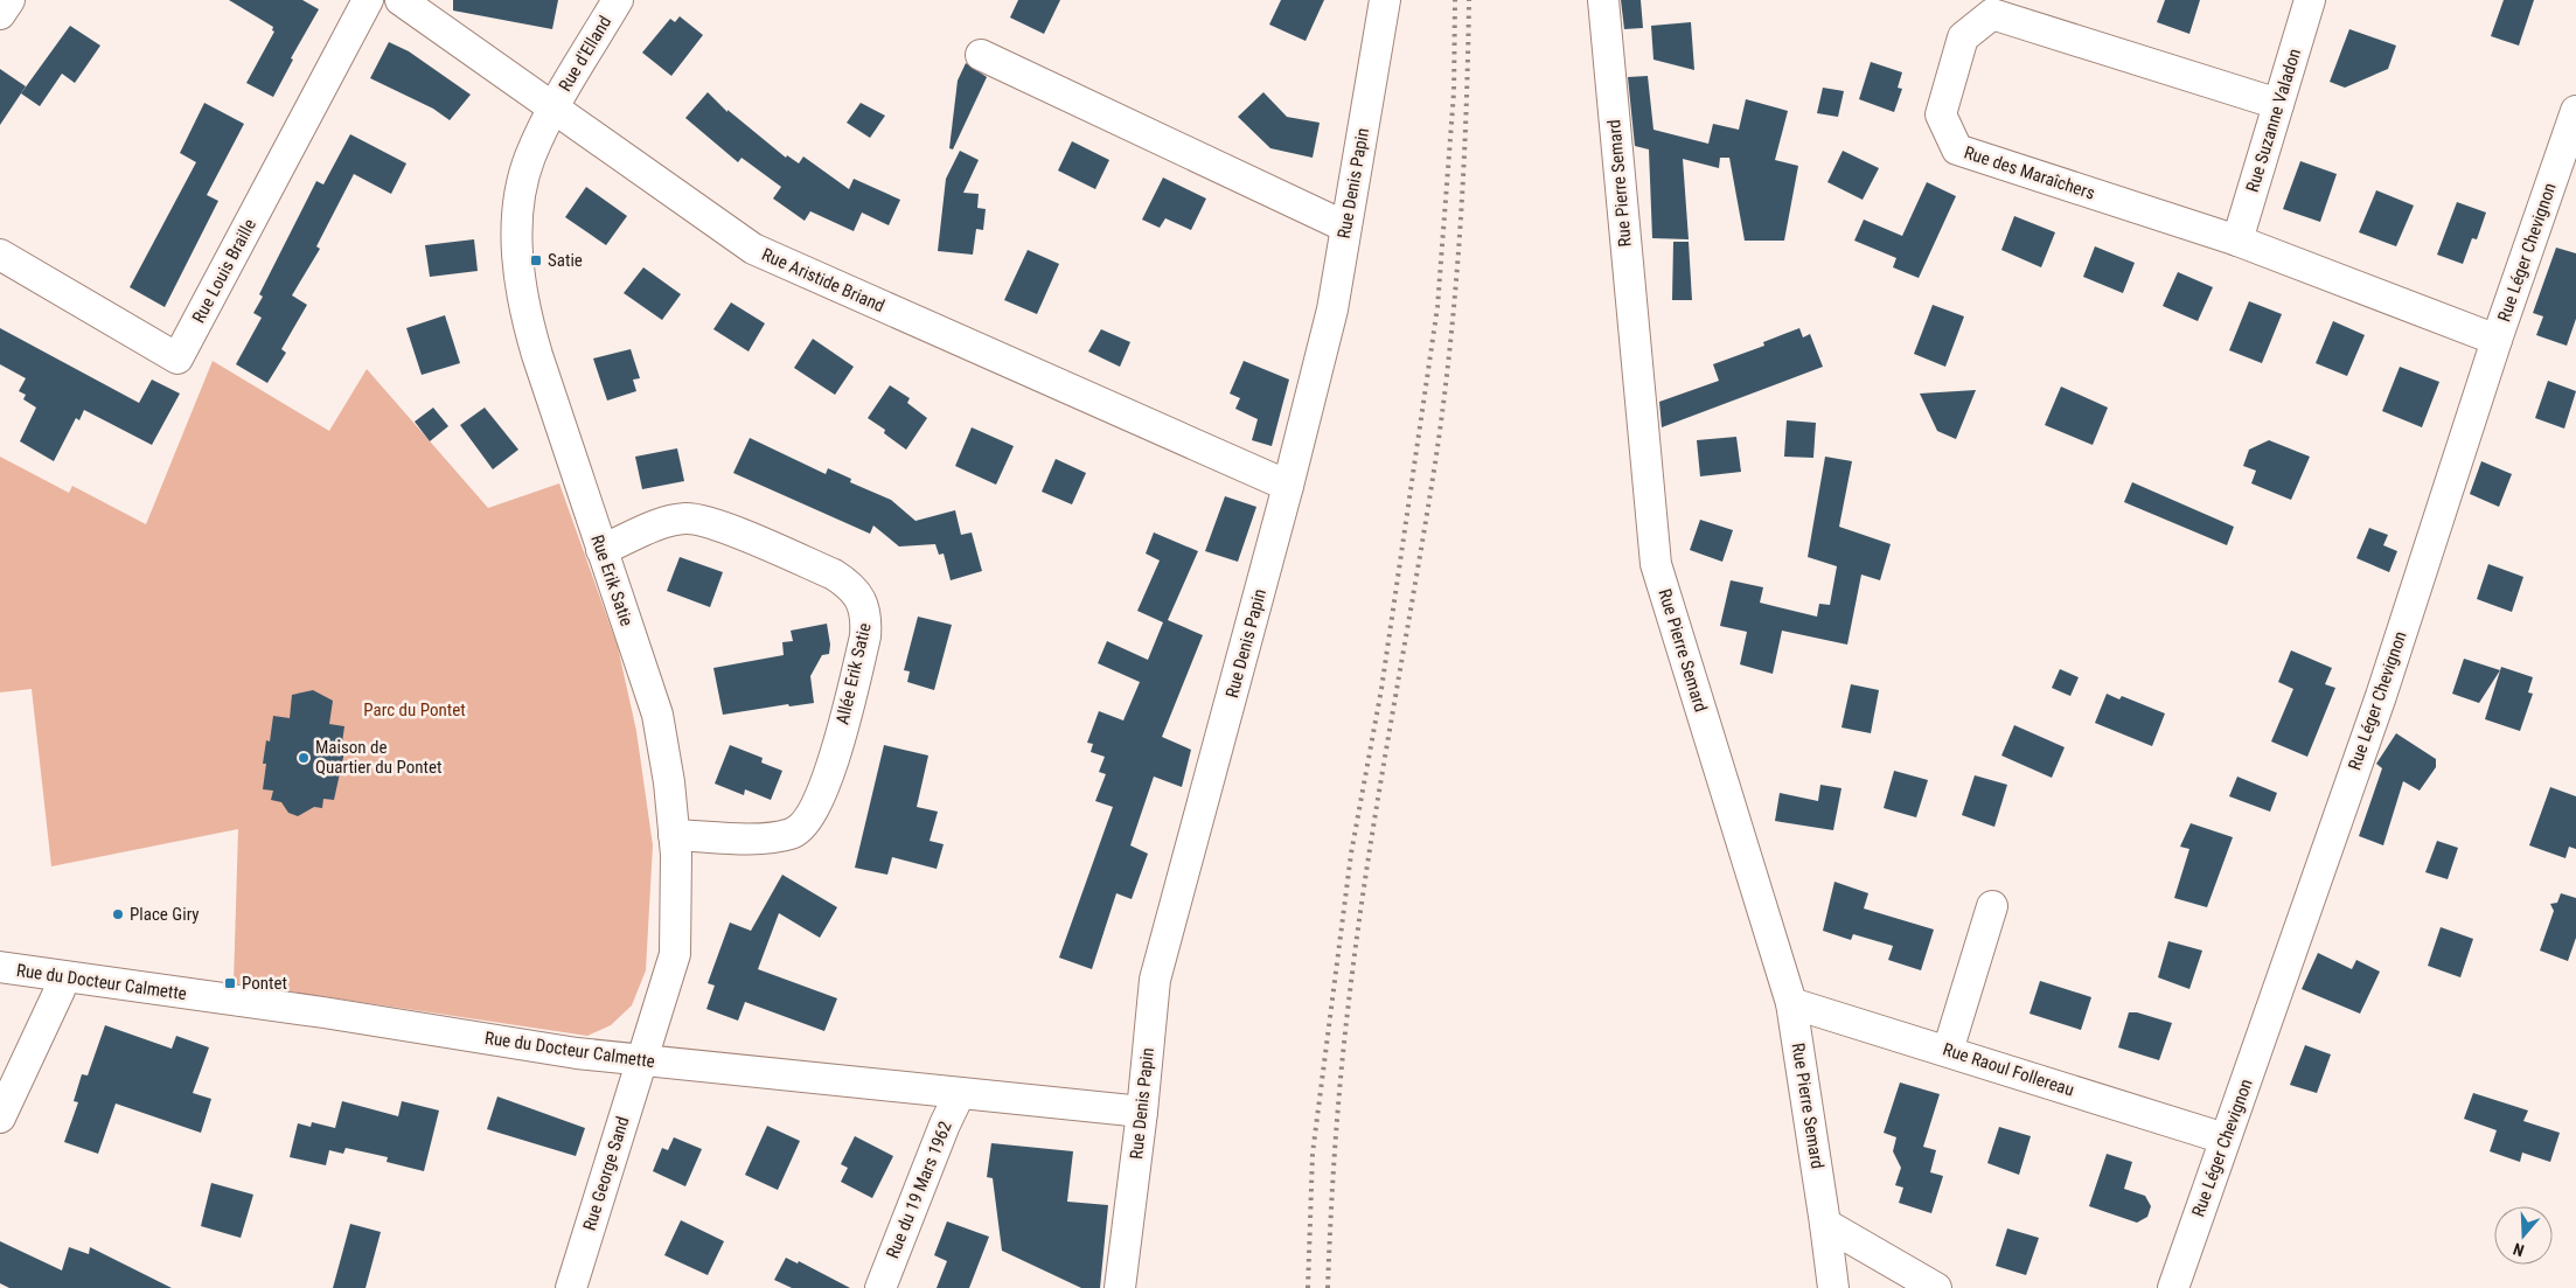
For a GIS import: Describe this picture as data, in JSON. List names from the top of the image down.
{
  "streets": {
    "street": [
      "Rue d'Elland",
      "Rue Suzanne Valadon",
      "Rue des Maraîchers",
      "Rue Denis Papin",
      "Rue Pierre Semard",
      "Rue Léger Chevignon",
      "Rue Louis Braille",
      "Rue Aristide Briand",
      "Rue Erik Satie",
      "Allée Erik Satie",
      "Rue du Docteur Calmette",
      "Rue Raoul Follereau",
      "Rue George Sand",
      "Rue du 19 Mars 1962"
    ]
  },
  "crossings": [
    ["Rue d'Elland", "Rue Aristide Briand"],
    ["Rue d'Elland", "Rue Erik Satie"],
    ["Rue Suzanne Valadon", "Rue des Maraîchers"],
    ["Rue des Maraîchers", "Rue Léger Chevignon"],
    ["Rue Denis Papin", "Rue Aristide Briand"],
    ["Rue Denis Papin", "Rue du Docteur Calmette"],
    ["Rue Pierre Semard", "Rue Raoul Follereau"],
    ["Rue Léger Chevignon", "Rue Raoul Follereau"],
    ["Rue Aristide Briand", "Rue Erik Satie"],
    ["Rue Erik Satie", "Allée Erik Satie"],
    ["Rue Erik Satie", "Rue du Docteur Calmette"],
    ["Rue Erik Satie", "Rue George Sand"],
    ["Rue du Docteur Calmette", "Rue George Sand"],
    ["Rue du Docteur Calmette", "Rue du 19 Mars 1962"]
  ],
  "parks": ["Parc du Pontet"],
  "places": {
    "transit": ["Satie", "Pontet"],
    "other": ["Maison de Quartier du Pontet", "Place Giry"]
  },
  "north": "bottom"
}
